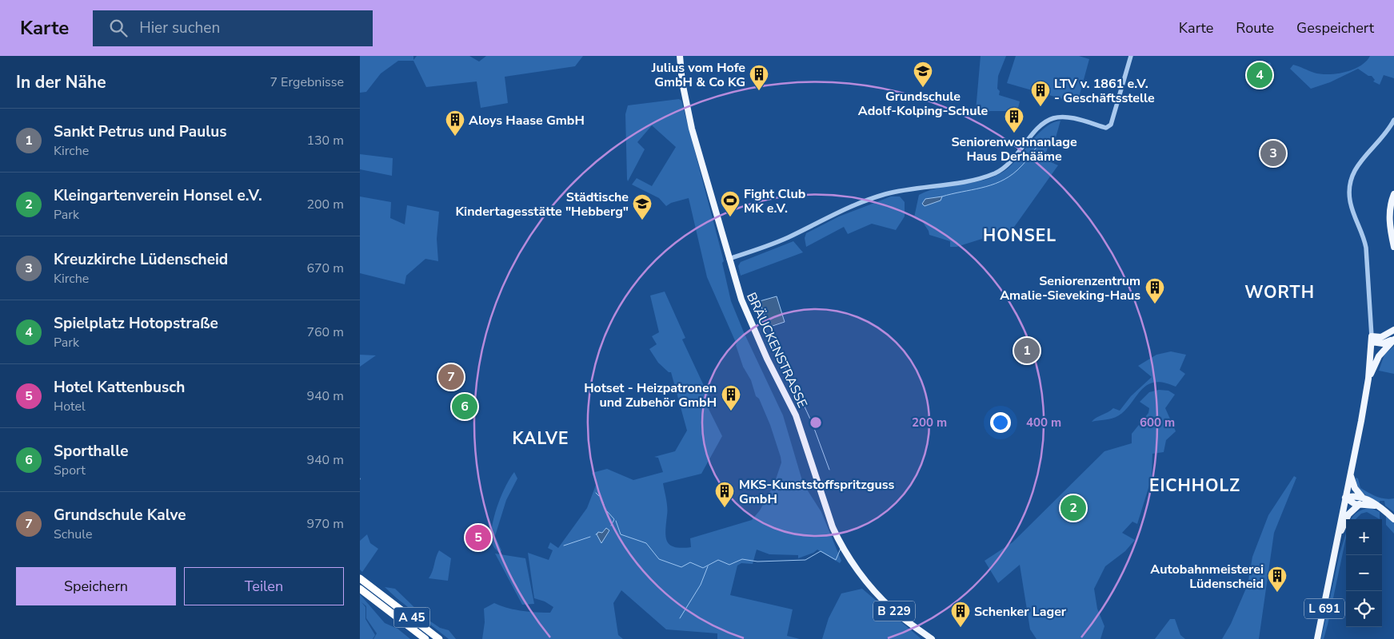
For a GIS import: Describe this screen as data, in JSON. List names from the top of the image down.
{
  "streets": {
    "highway": ["A 45"],
    "main road": ["BRÄUCKENSTRASSE", "L 691", "B 229"]
  },
  "districts": [
    "HONSEL",
    "WORTH",
    "KALVE",
    "EICHHOLZ"
  ],
  "places": {
    "school or university": ["Grundschule Adolf-Kolping-Schule", "Städtische Kindertagesstätte \"Hebberg\""],
    "building": [
      "Julius vom Hofe GmbH & Co KG",
      "LTV v. 1861 e.V. - Geschäftsstelle",
      "Seniorenwohnanlage Haus Derhääme",
      "Aloys Haase GmbH",
      "Seniorenzentrum Amalie-Sieveking-Haus",
      "Hotset - Heizpatronen und Zubehör GmbH",
      "MKS-Kunststoffspritzguss GmbH",
      "Autobahnmeisterei Lüdenscheid",
      "Schenker Lager"
    ],
    "sports": ["Fight Club MK e.V."]
  },
  "page": {
    "header": "Karte",
    "search": "Hier suchen",
    "nav": ["Karte", "Route", "Gespeichert"],
    "heading": ["In der Nähe", "7 Ergebnisse"],
    "pins": [
      "4",
      "3",
      "1",
      "7",
      "6",
      "2",
      "5"
    ],
    "list": [
      {
        "mark": "1",
        "name": "Sankt Petrus und Paulus",
        "note": "Kirche",
        "value": "130 m"
      },
      {
        "mark": "2",
        "name": "Kleingartenverein Honsel e.V.",
        "note": "Park",
        "value": "200 m"
      },
      {
        "mark": "3",
        "name": "Kreuzkirche Lüdenscheid",
        "note": "Kirche",
        "value": "670 m"
      },
      {
        "mark": "4",
        "name": "Spielplatz Hotopstraße",
        "note": "Park",
        "value": "760 m"
      },
      {
        "mark": "5",
        "name": "Hotel Kattenbusch",
        "note": "Hotel",
        "value": "940 m"
      },
      {
        "mark": "6",
        "name": "Sporthalle",
        "note": "Sport",
        "value": "940 m"
      },
      {
        "mark": "7",
        "name": "Grundschule Kalve",
        "note": "Schule",
        "value": "970 m"
      }
    ],
    "map_buttons": ["+", "−"],
    "buttons": ["Speichern", "Teilen"]
  },
  "rings": ["200 m", "400 m", "600 m"]
}
